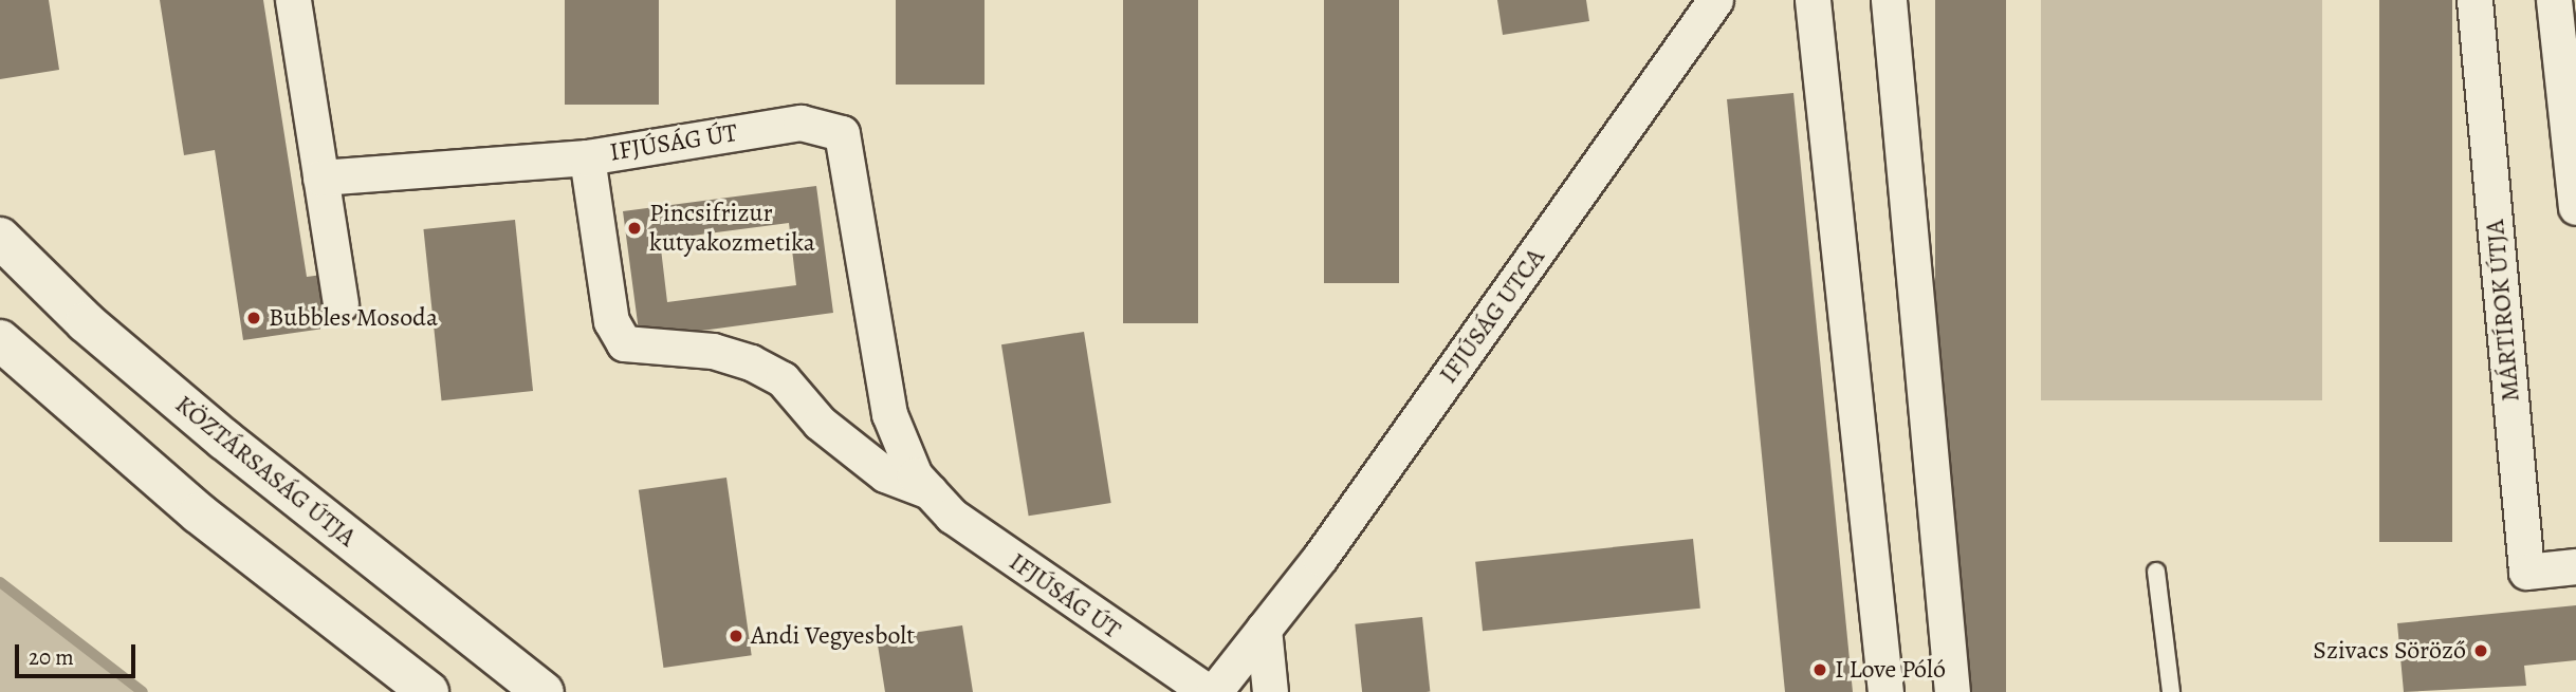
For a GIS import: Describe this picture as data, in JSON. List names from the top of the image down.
{
  "streets": {
    "street": [
      "IFJÚSÁG ÚT",
      "MÁRTÍROK ÚTJA",
      "IFJÚSÁG UTCA",
      "KÖZTÁRSASÁG ÚTJA"
    ]
  },
  "places": [
    "Pincsifrizur kutyakozmetika",
    "Bubbles Mosoda",
    "Andi Vegyesbolt",
    "Szivacs Söröző",
    "I Love Póló"
  ],
  "scale_bar": "20 m"
}
